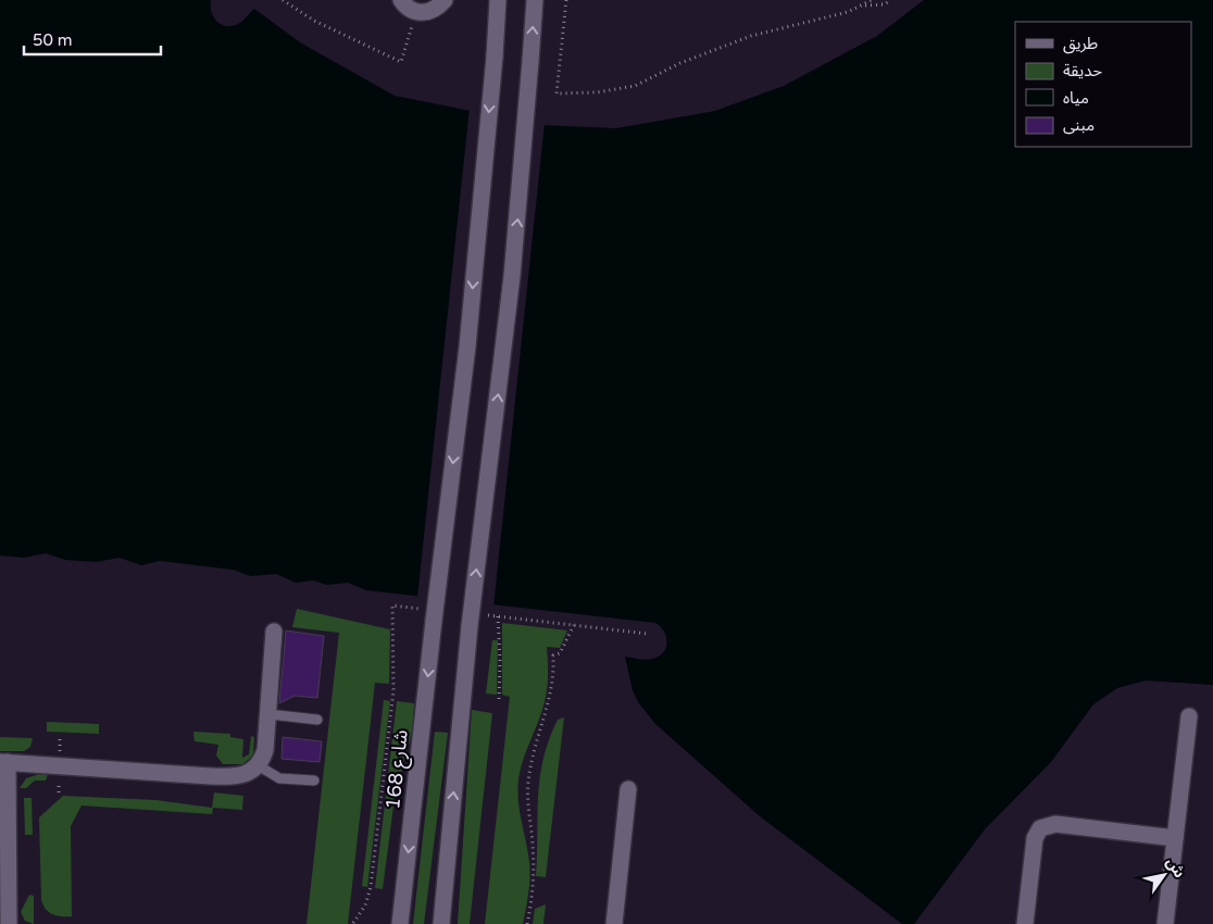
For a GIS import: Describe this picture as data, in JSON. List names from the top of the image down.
{
  "streets": {
    "street": ["شارع 168"]
  },
  "legend": [
    "طريق",
    "حديقة",
    "مياه",
    "مبنى"
  ],
  "scale_bar": "50 m",
  "north": "top right"
}
